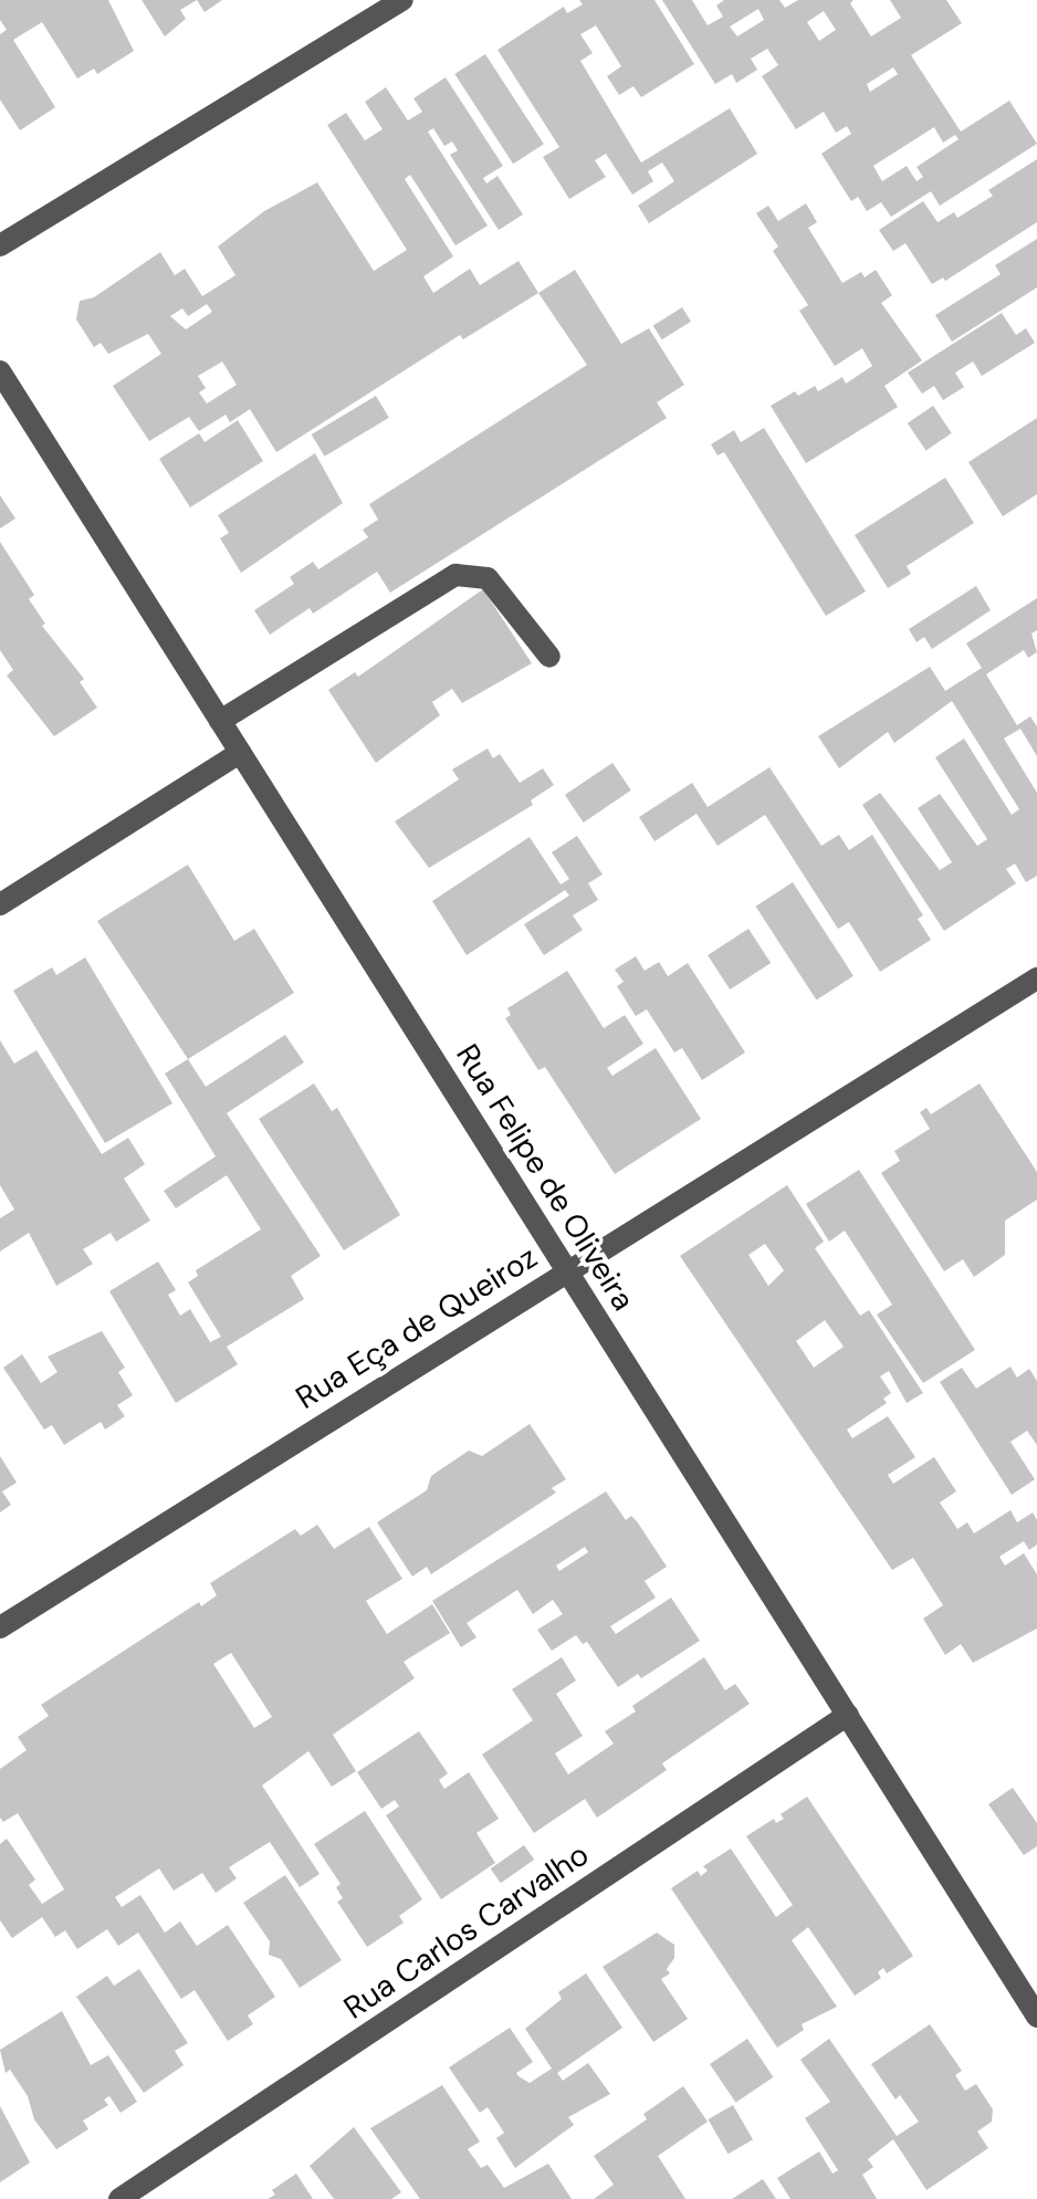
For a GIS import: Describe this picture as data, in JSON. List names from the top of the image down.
{
  "streets": {
    "street": ["Rua Felipe de Oliveira", "Rua Eça de Queiroz", "Rua Carlos Carvalho"]
  },
  "crossings": [
    ["Rua Felipe de Oliveira", "Rua Eça de Queiroz"],
    ["Rua Felipe de Oliveira", "Rua Carlos Carvalho"]
  ]
}
